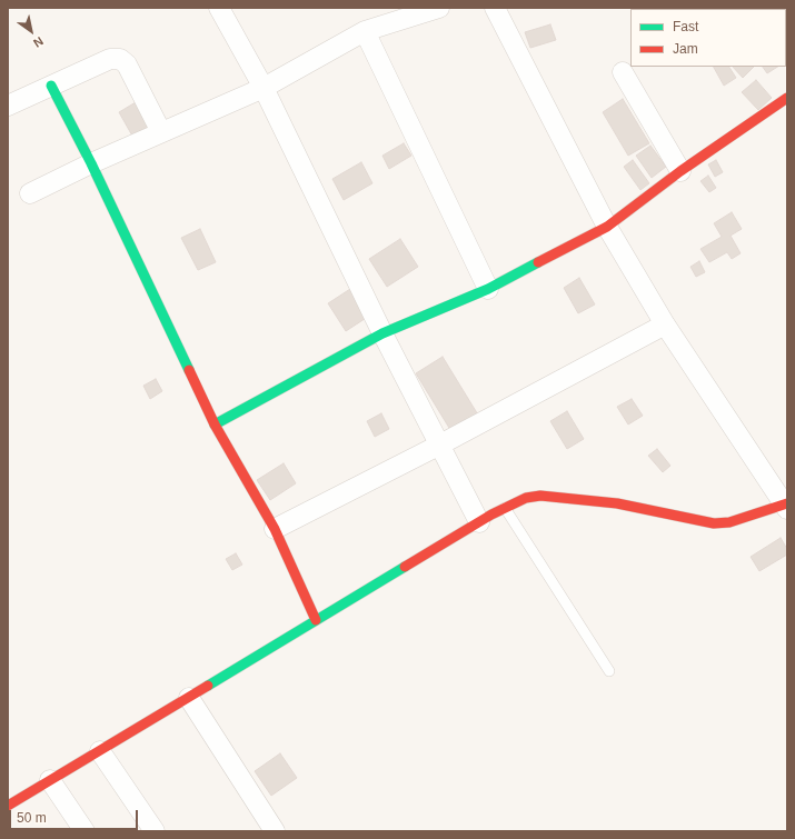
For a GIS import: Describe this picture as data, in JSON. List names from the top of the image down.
{
  "legend": ["Fast", "Jam"],
  "scale_bar": "50 m",
  "north": "bottom right"
}
